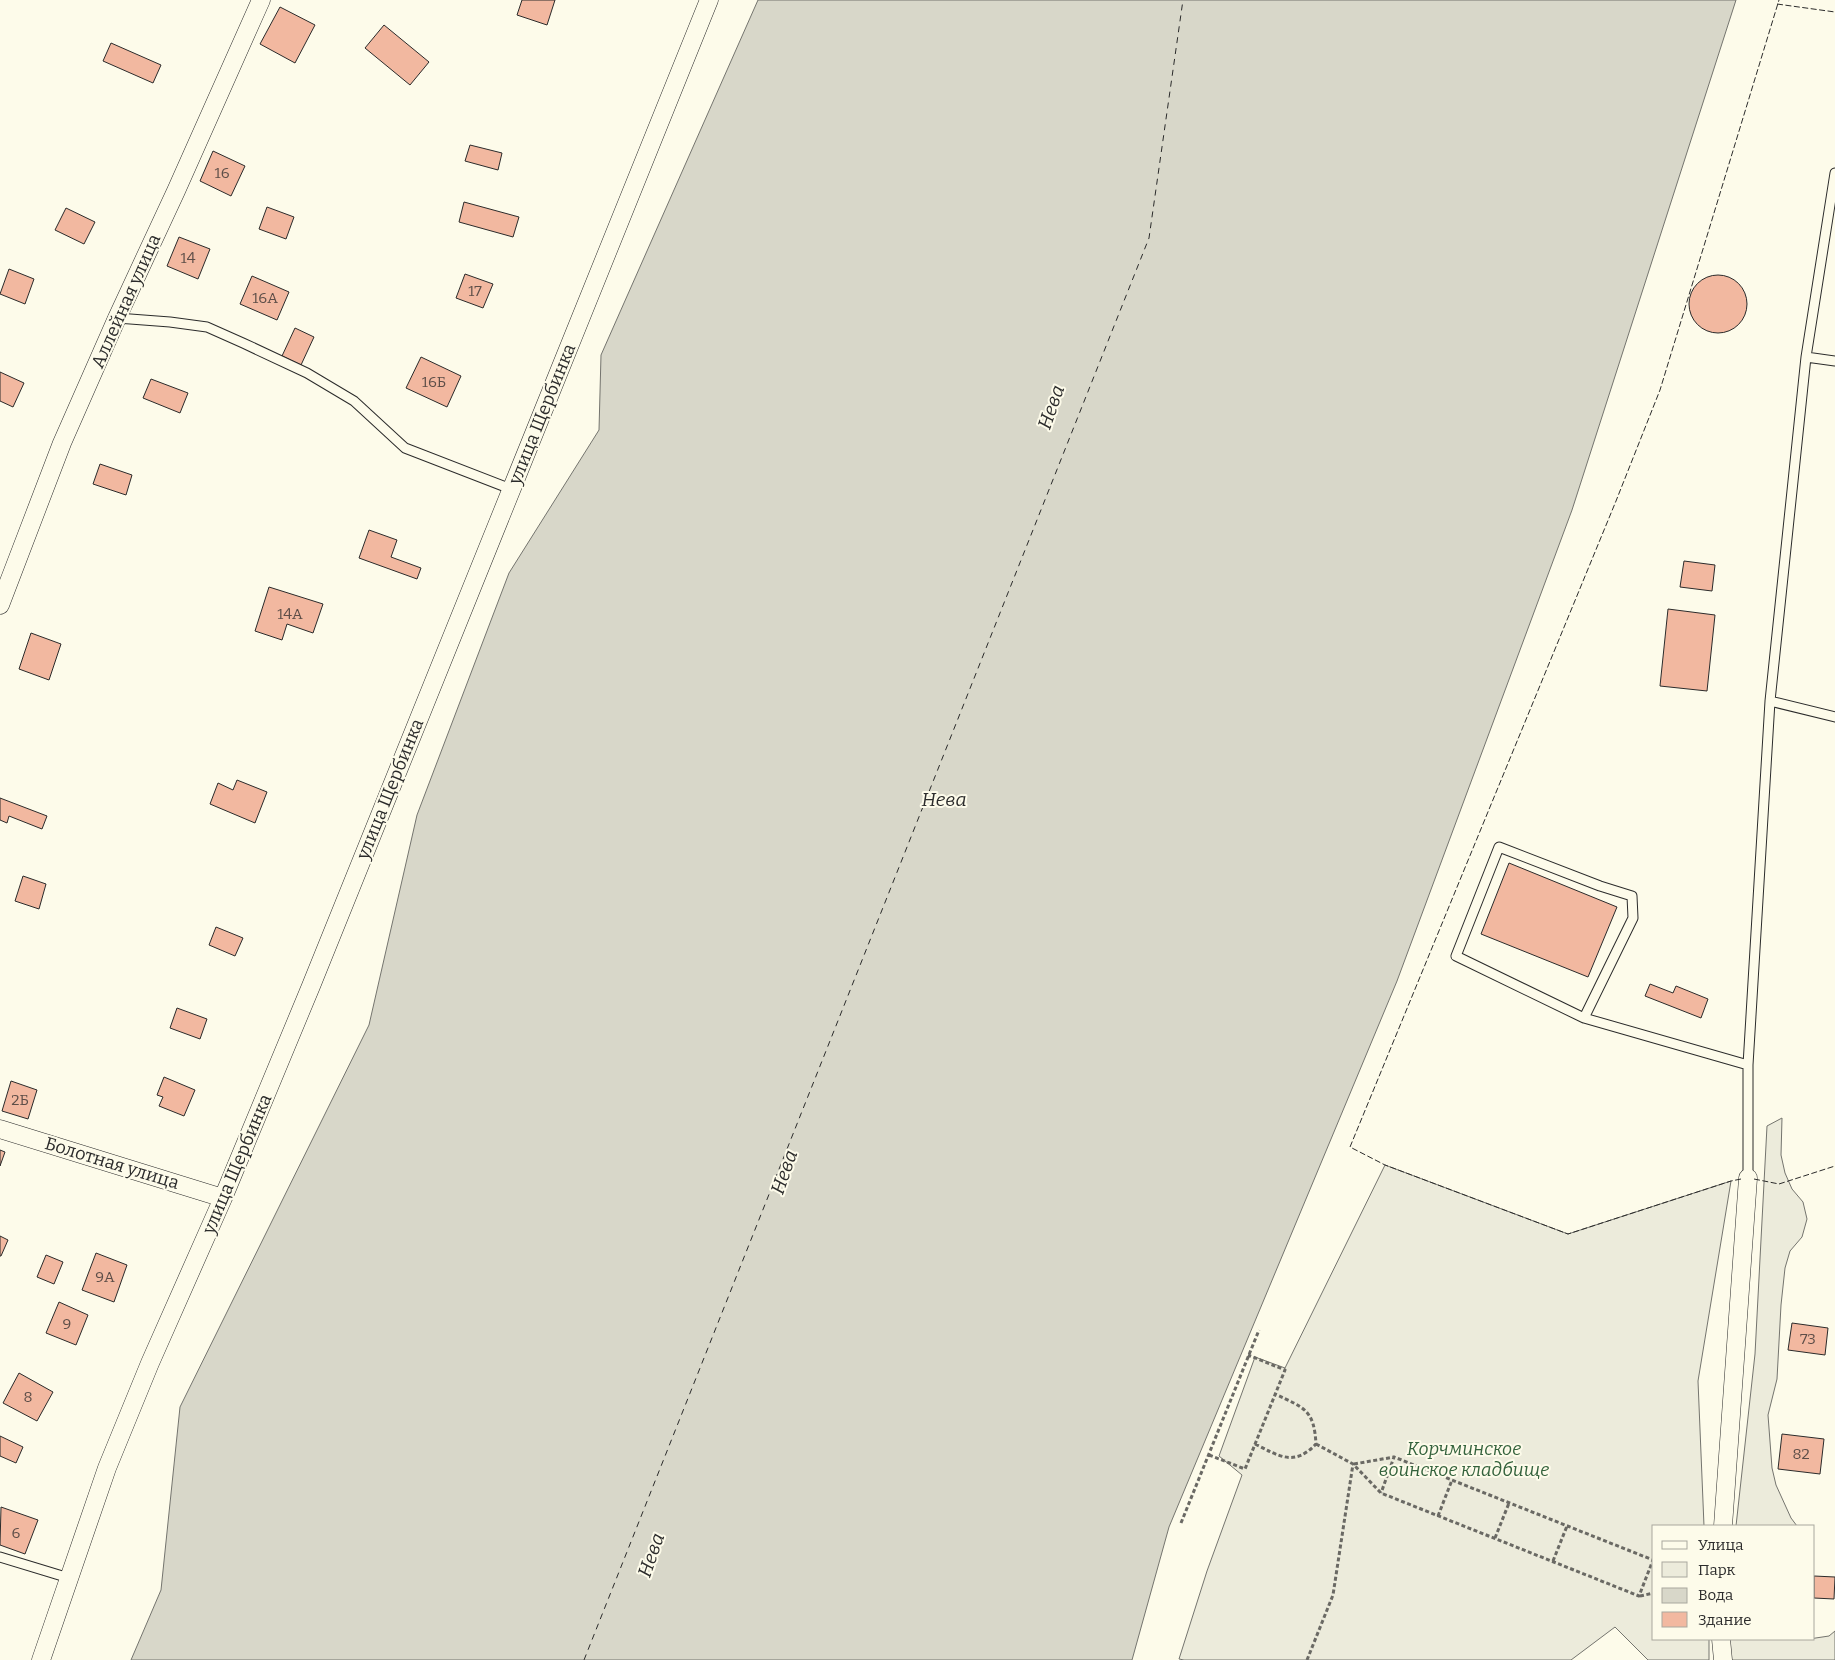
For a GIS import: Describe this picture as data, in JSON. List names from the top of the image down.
{
  "streets": {
    "street": ["Аллейная улица", "улица Щербинка", "Болотная улица"]
  },
  "crossings": [
    ["улица Щербинка", "Болотная улица"]
  ],
  "water": ["Нева"],
  "parks": ["Корчминское воинское кладбище"],
  "house_numbers": [
    "16",
    "14",
    "17",
    "16А",
    "16Б",
    "14А",
    "2Б",
    "9А",
    "9",
    "73",
    "8",
    "82",
    "6"
  ],
  "legend": [
    "Улица",
    "Парк",
    "Вода",
    "Здание"
  ]
}
